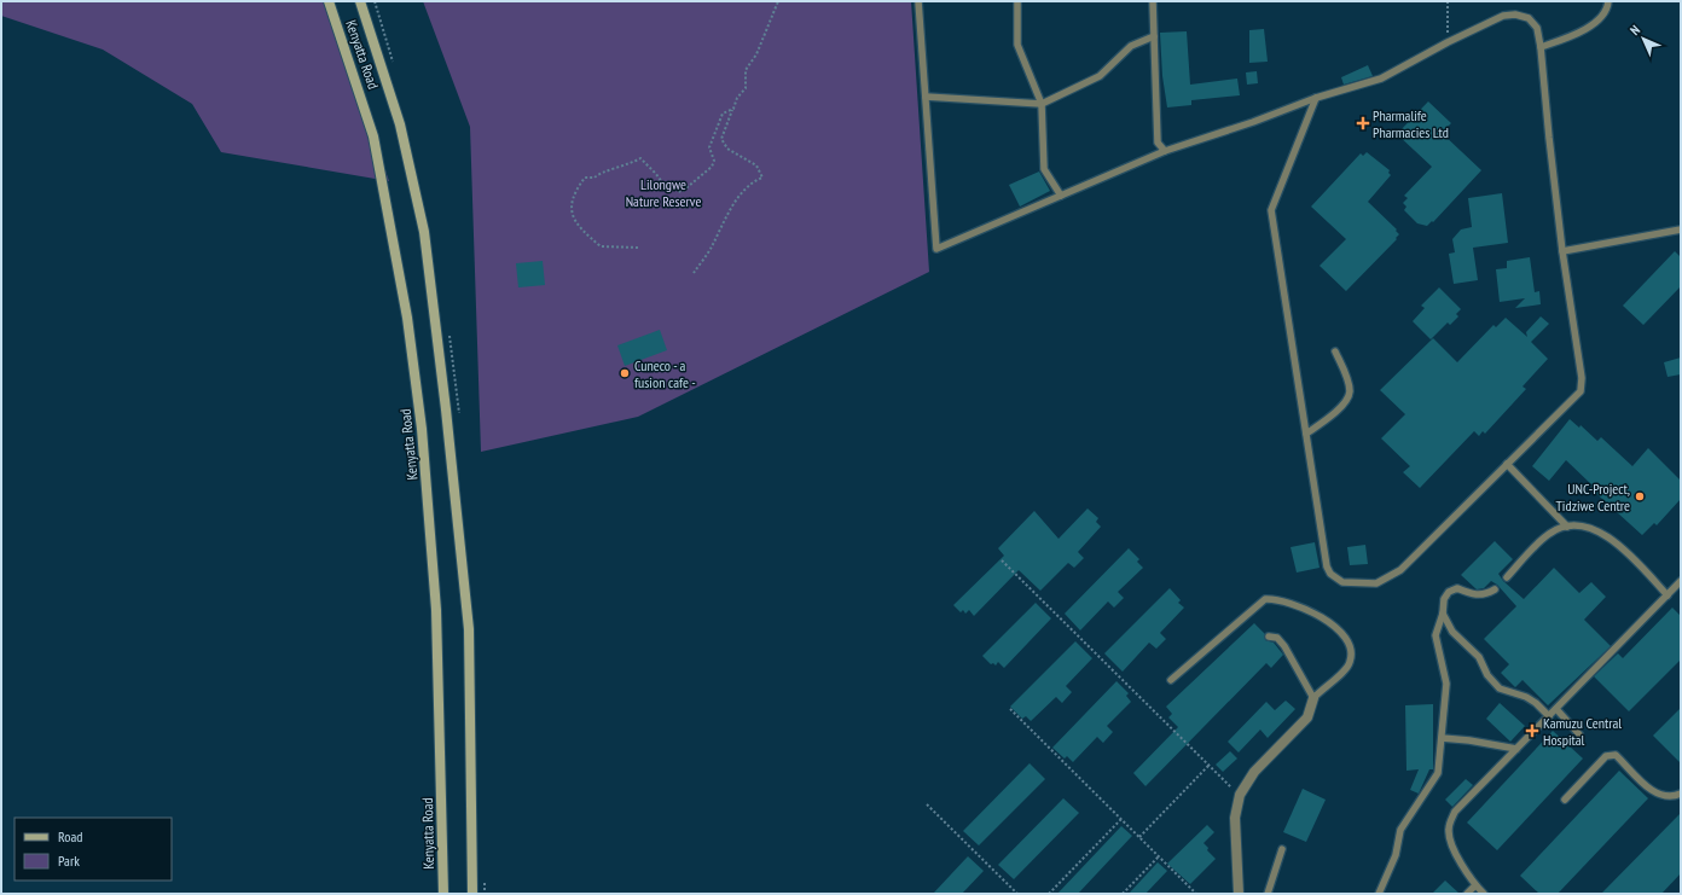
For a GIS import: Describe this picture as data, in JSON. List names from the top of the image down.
{
  "streets": {
    "main road": ["Kenyatta Road"]
  },
  "parks": ["Lilongwe Nature Reserve"],
  "places": {
    "health": ["Pharmalife Pharmacies Ltd", "Kamuzu Central Hospital"],
    "other": ["Cuneco - a fusion cafe -", "UNC-Project, Tidziwe Centre"]
  },
  "legend": ["Road", "Park"],
  "north": "top left"
}
